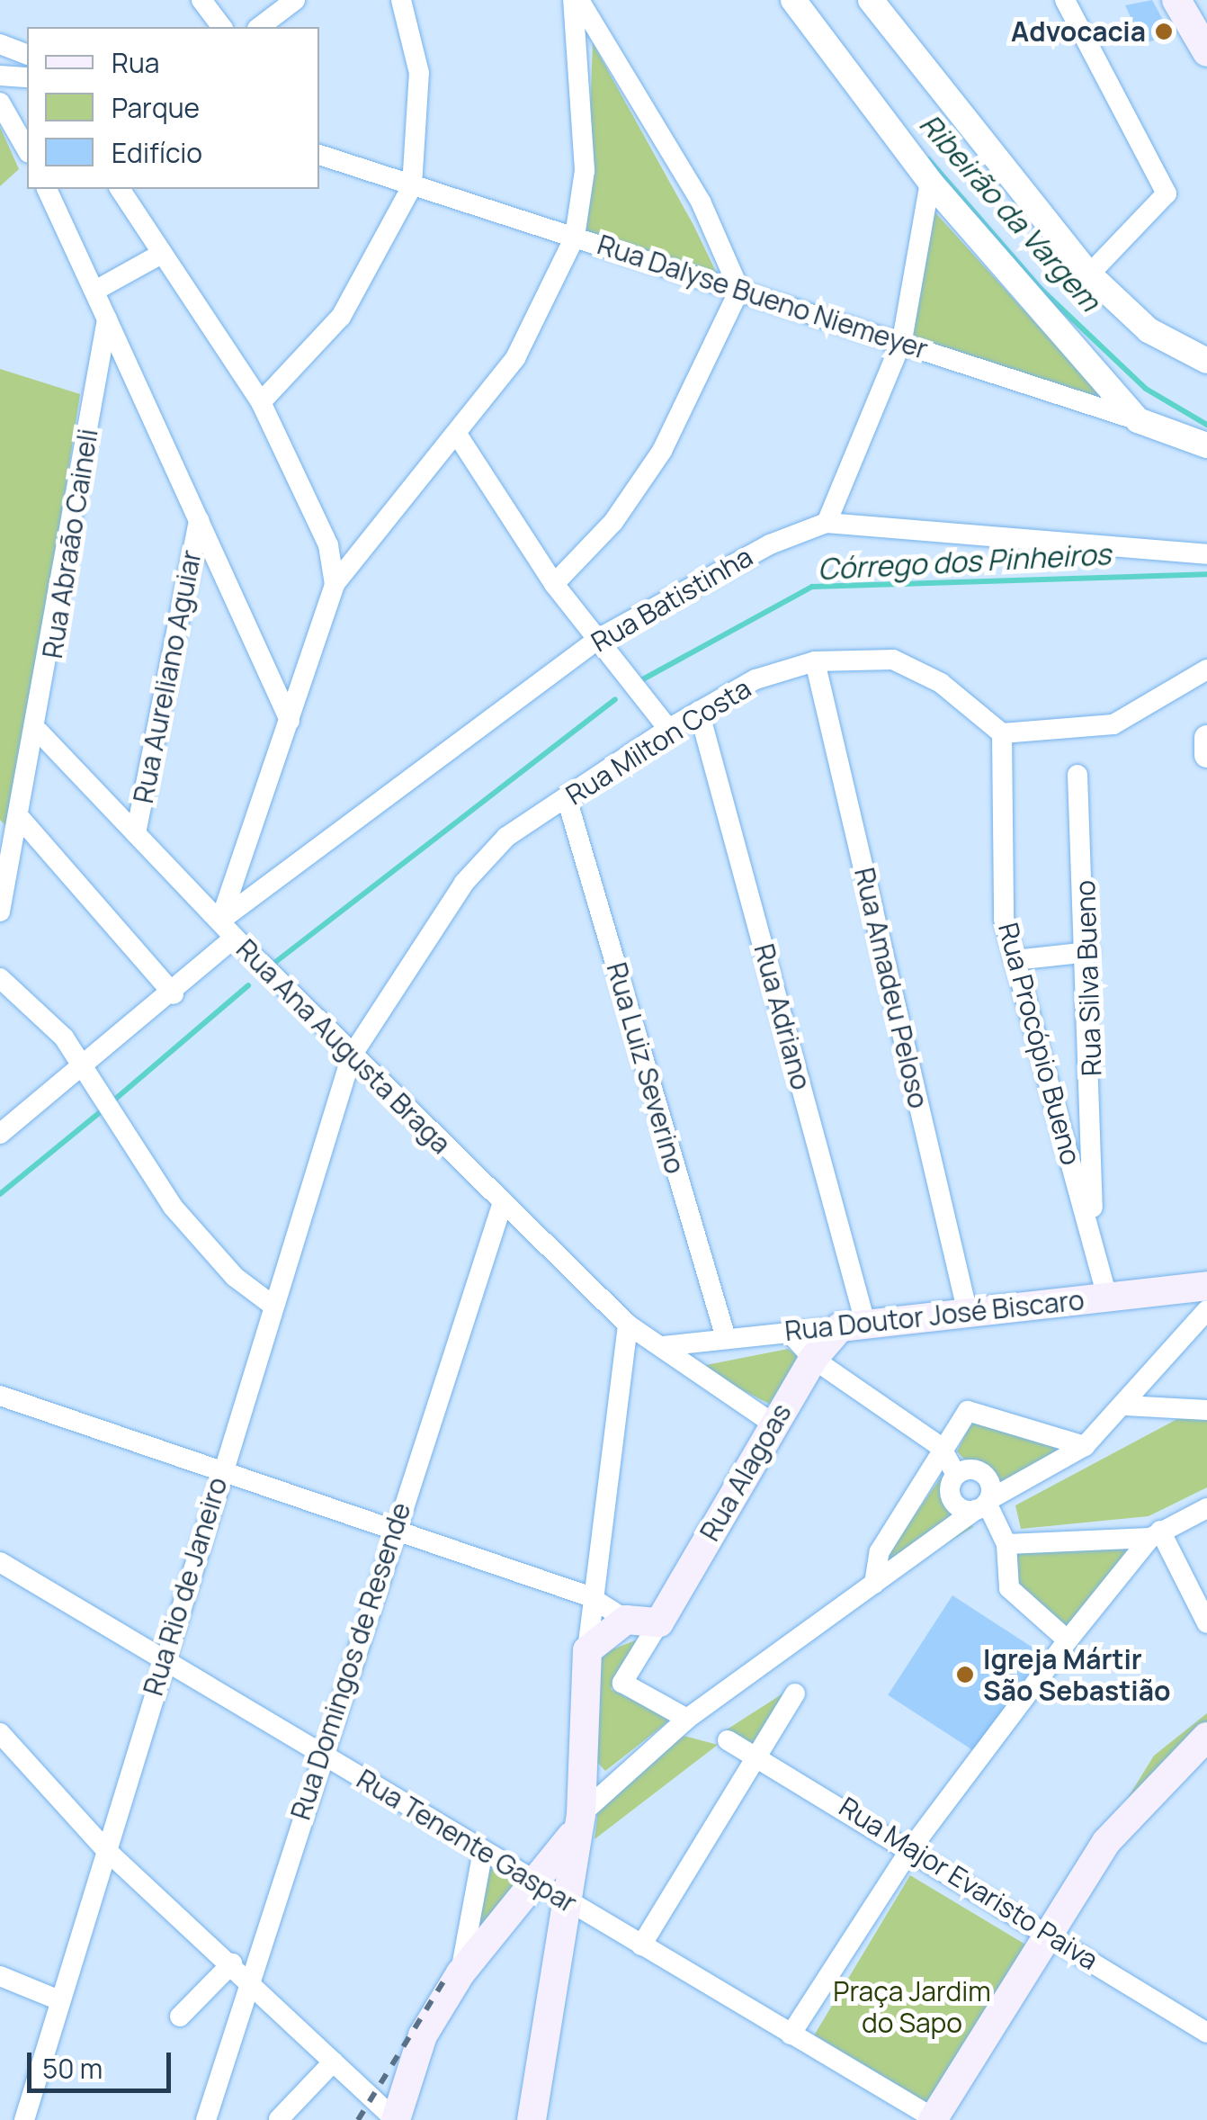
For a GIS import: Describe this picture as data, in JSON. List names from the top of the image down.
{
  "streets": {
    "main road": ["Rua Doutor José Biscaro", "Rua Alagoas"],
    "street": [
      "Rua Dalyse Bueno Niemeyer",
      "Rua Abraão Caineli",
      "Rua Batistinha",
      "Rua Aureliano Aguiar",
      "Rua Milton Costa",
      "Rua Silva Bueno",
      "Rua Amadeu Peloso",
      "Rua Adriano",
      "Rua Procópio Bueno",
      "Rua Ana Augusta Braga",
      "Rua Luiz Severino",
      "Rua Rio de Janeiro",
      "Rua Domingos de Resende",
      "Rua Tenente Gaspar",
      "Rua Major Evaristo Paiva"
    ]
  },
  "crossings": [
    ["Rua Abraão Caineli", "Rua Ana Augusta Braga"],
    ["Rua Batistinha", "Rua Ana Augusta Braga"],
    ["Rua Aureliano Aguiar", "Rua Ana Augusta Braga"],
    ["Rua Milton Costa", "Rua Amadeu Peloso"],
    ["Rua Milton Costa", "Rua Adriano"],
    ["Rua Milton Costa", "Rua Procópio Bueno"],
    ["Rua Milton Costa", "Rua Ana Augusta Braga"],
    ["Rua Milton Costa", "Rua Luiz Severino"],
    ["Rua Milton Costa", "Rua Rio de Janeiro"],
    ["Rua Silva Bueno", "Rua Procópio Bueno"],
    ["Rua Amadeu Peloso", "Rua Doutor José Biscaro"],
    ["Rua Adriano", "Rua Doutor José Biscaro"],
    ["Rua Adriano", "Rua Alagoas"],
    ["Rua Procópio Bueno", "Rua Doutor José Biscaro"],
    ["Rua Ana Augusta Braga", "Rua Doutor José Biscaro"],
    ["Rua Ana Augusta Braga", "Rua Alagoas"],
    ["Rua Ana Augusta Braga", "Rua Rio de Janeiro"],
    ["Rua Ana Augusta Braga", "Rua Domingos de Resende"],
    ["Rua Luiz Severino", "Rua Doutor José Biscaro"],
    ["Rua Doutor José Biscaro", "Rua Alagoas"],
    ["Rua Rio de Janeiro", "Rua Tenente Gaspar"],
    ["Rua Domingos de Resende", "Rua Tenente Gaspar"]
  ],
  "water": ["Ribeirão da Vargem", "Córrego dos Pinheiros"],
  "parks": ["Praça Jardim do Sapo"],
  "places": ["Advocacia", "Igreja Mártir São Sebastião"],
  "legend": ["Rua", "Parque", "Edifício"],
  "scale_bar": "50 m"
}
